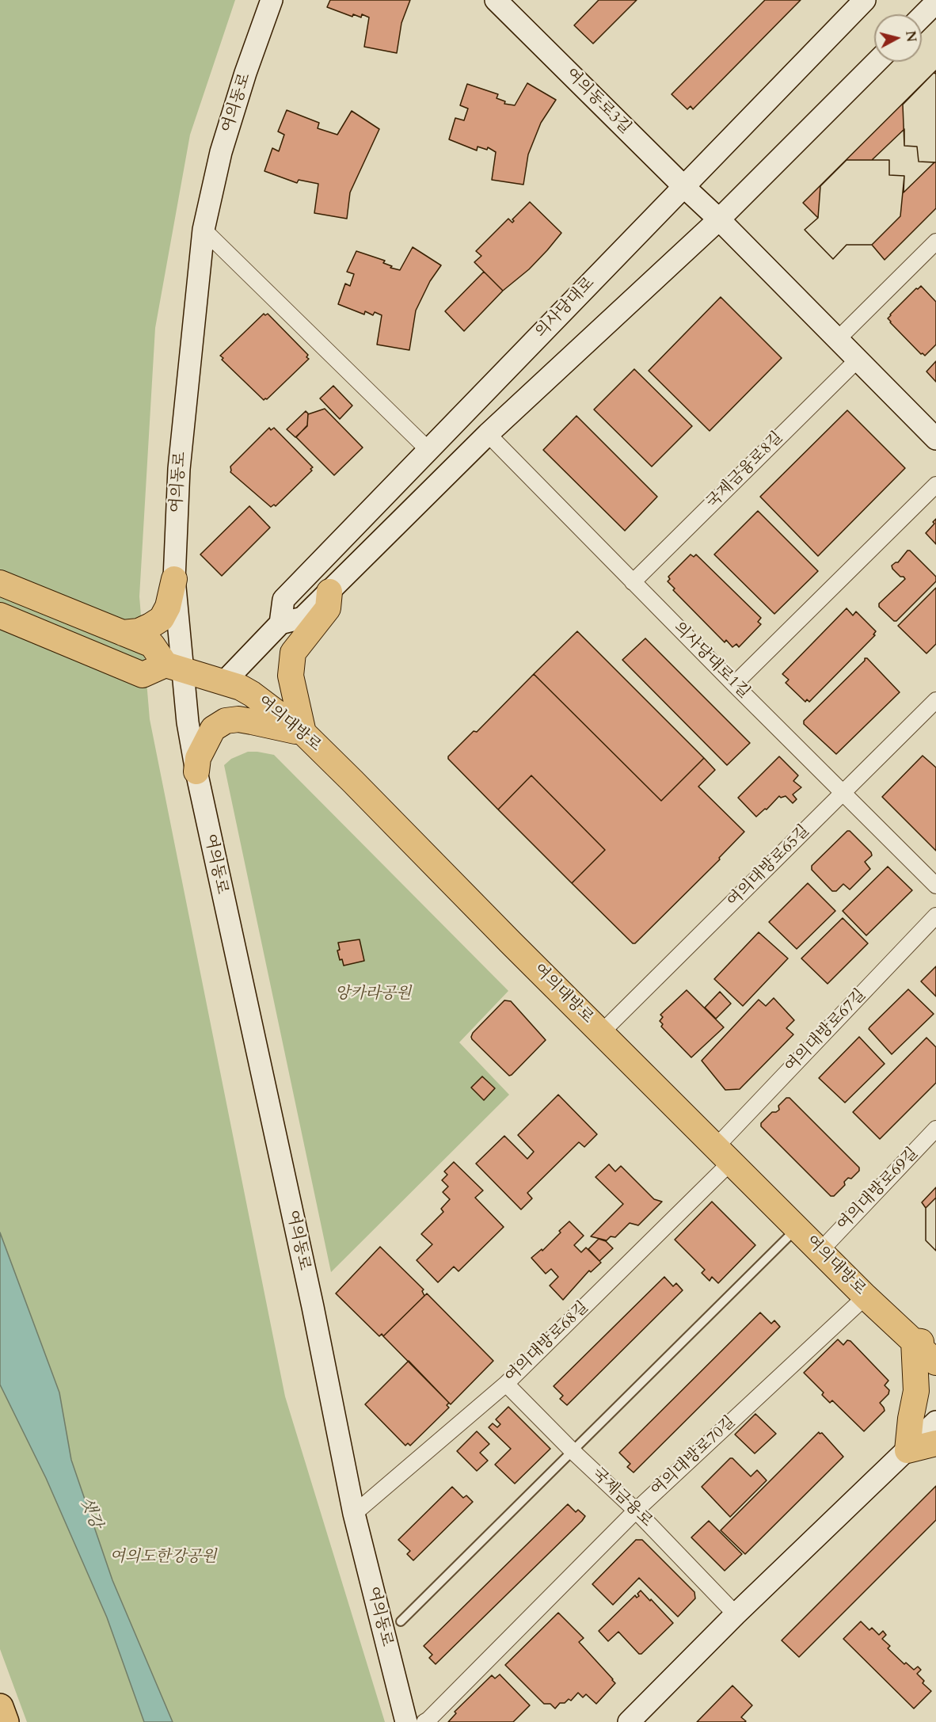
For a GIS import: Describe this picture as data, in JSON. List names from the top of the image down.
{
  "streets": {
    "main road": [
      "여의동로3길",
      "여의동로",
      "의사당대로",
      "여의대방로"
    ],
    "street": [
      "국제금융로8길",
      "의사당대로1길",
      "여의대방로65길",
      "여의대방로67길",
      "여의대방로69길",
      "여의대방로68길",
      "여의대방로70길",
      "국제금융로"
    ]
  },
  "crossings": [
    ["여의동로3길", "의사당대로"],
    ["여의동로", "여의대방로"],
    ["여의동로", "여의대방로68길"],
    ["국제금융로8길", "의사당대로1길"],
    ["의사당대로1길", "여의대방로65길"],
    ["여의대방로", "여의대방로65길"],
    ["여의대방로", "여의대방로67길"],
    ["여의대방로", "여의대방로69길"],
    ["여의대방로", "여의대방로68길"],
    ["여의대방로", "여의대방로70길"],
    ["여의대방로67길", "여의대방로68길"],
    ["여의대방로68길", "국제금융로"],
    ["여의대방로70길", "국제금융로"]
  ],
  "water": ["샛강"],
  "parks": ["앙카라공원", "여의도한강공원"],
  "north": "right"
}
